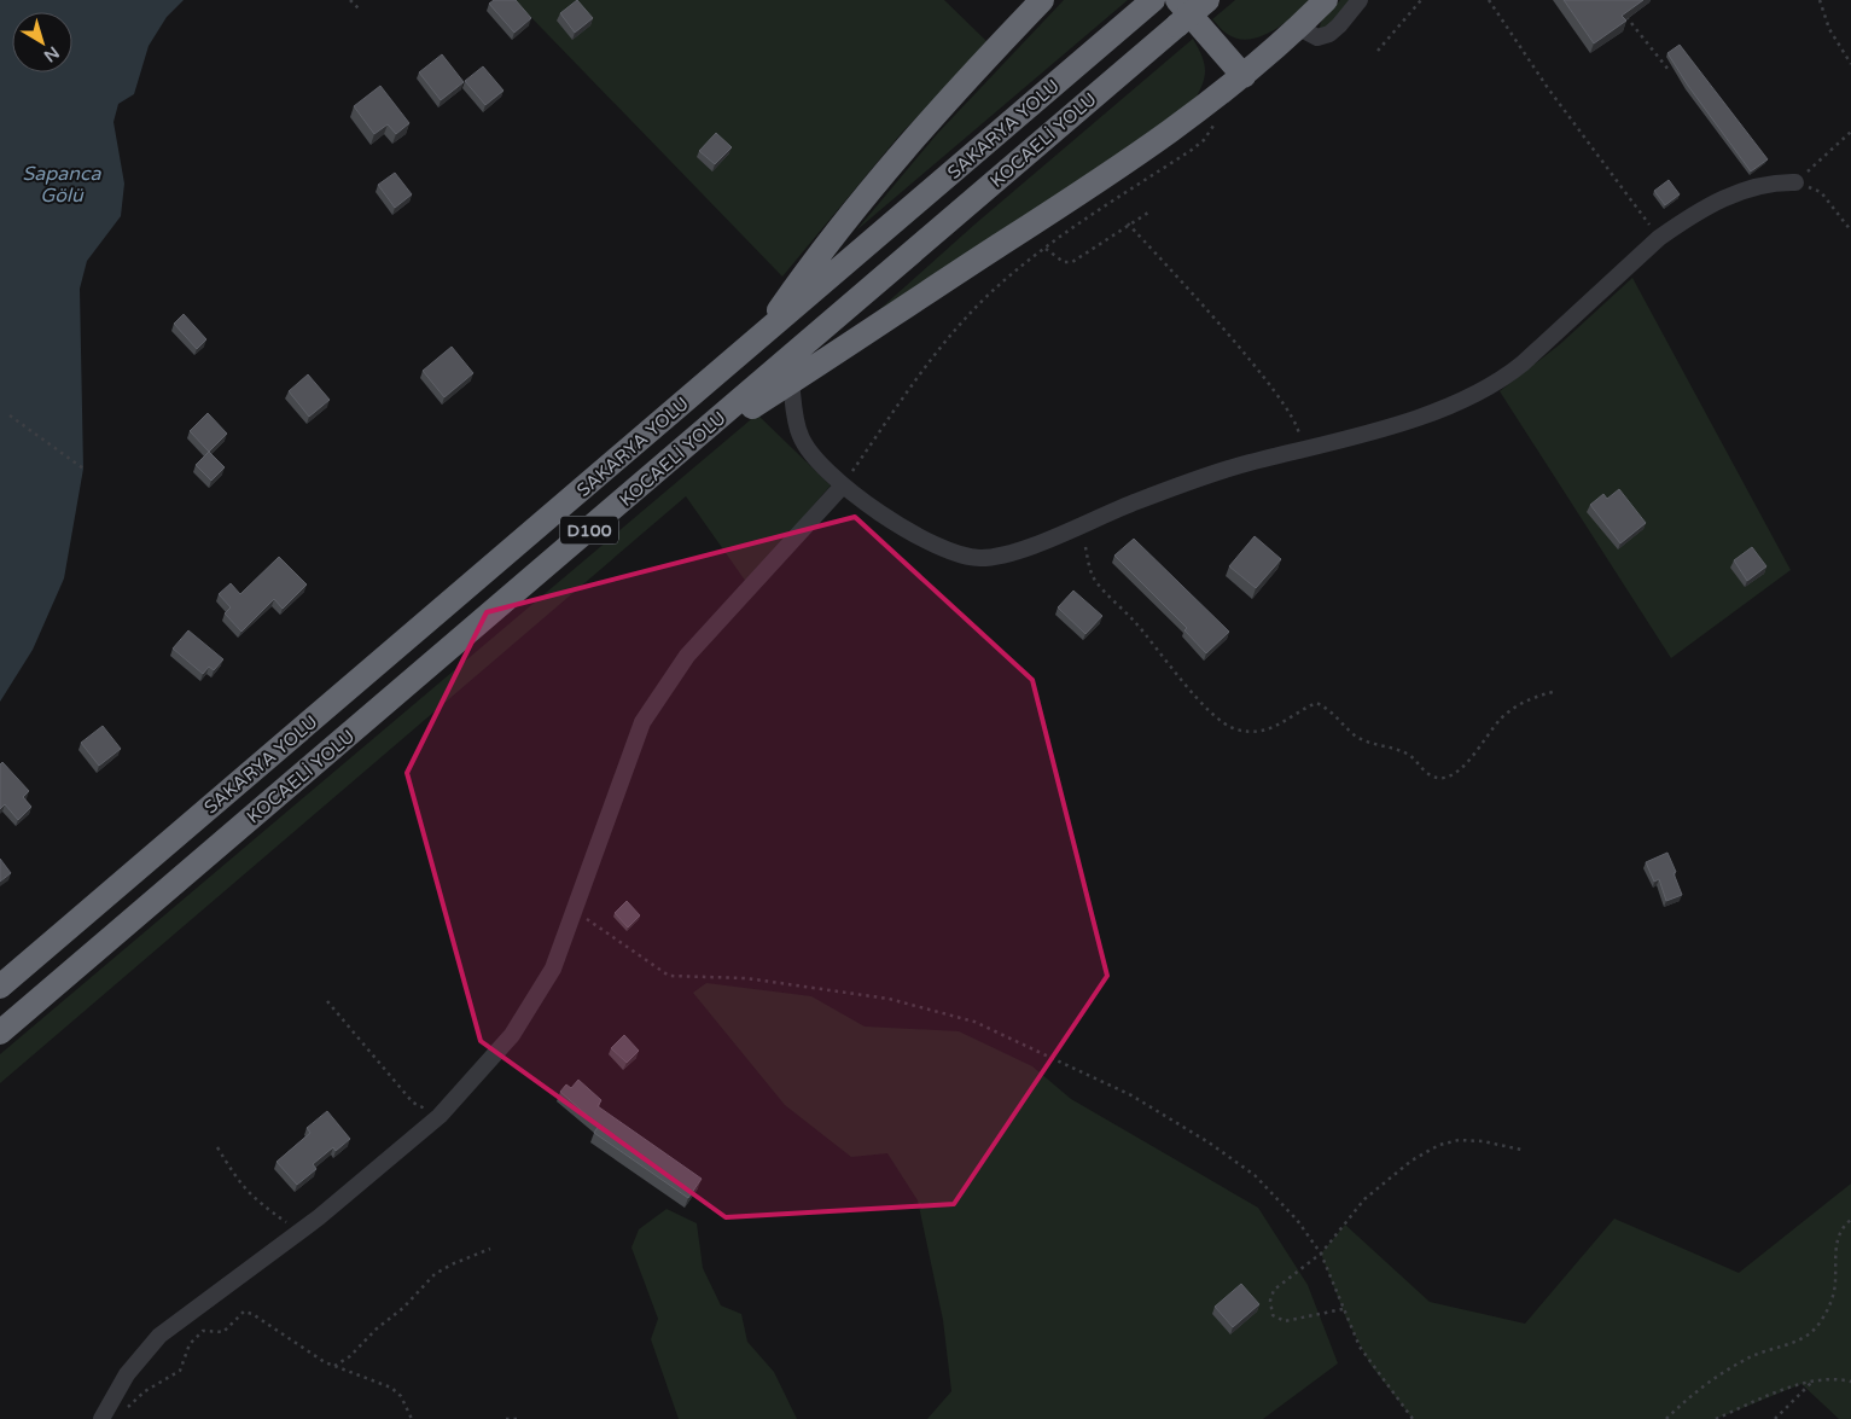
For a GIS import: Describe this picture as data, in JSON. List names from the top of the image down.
{
  "streets": {
    "highway": ["SAKARYA YOLU", "KOCAELİ YOLU", "D100"]
  },
  "water": ["Sapanca Gölü"],
  "north": "bottom right"
}
